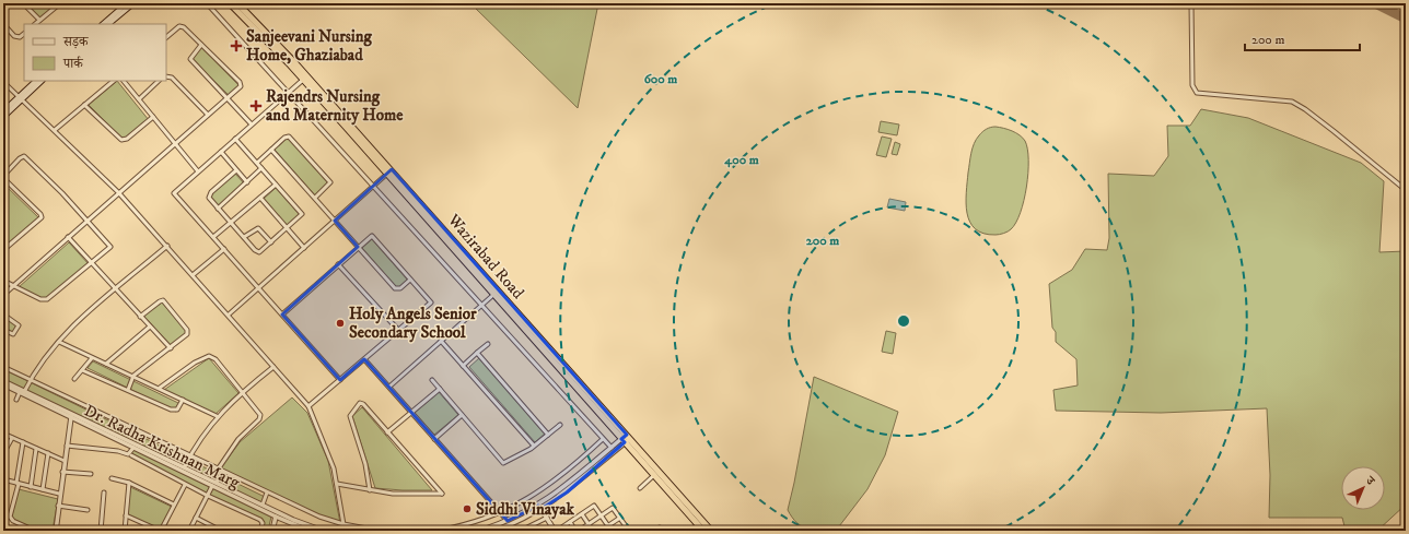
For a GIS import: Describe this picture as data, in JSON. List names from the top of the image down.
{
  "streets": {
    "highway": ["Wazirabad Road"],
    "street": ["Dr. Radha Krishnan Marg"]
  },
  "places": {
    "health": ["Sanjeevani Nursing Home, Ghaziabad", "Rajendrs Nursing and Maternity Home"],
    "other": ["Holy Angels Senior Secondary School", "Siddhi Vinayak"]
  },
  "legend": ["सड़क", "पार्क"],
  "scale_bar": "200 m",
  "north": "top right",
  "rings": ["600 m", "400 m", "200 m"]
}
